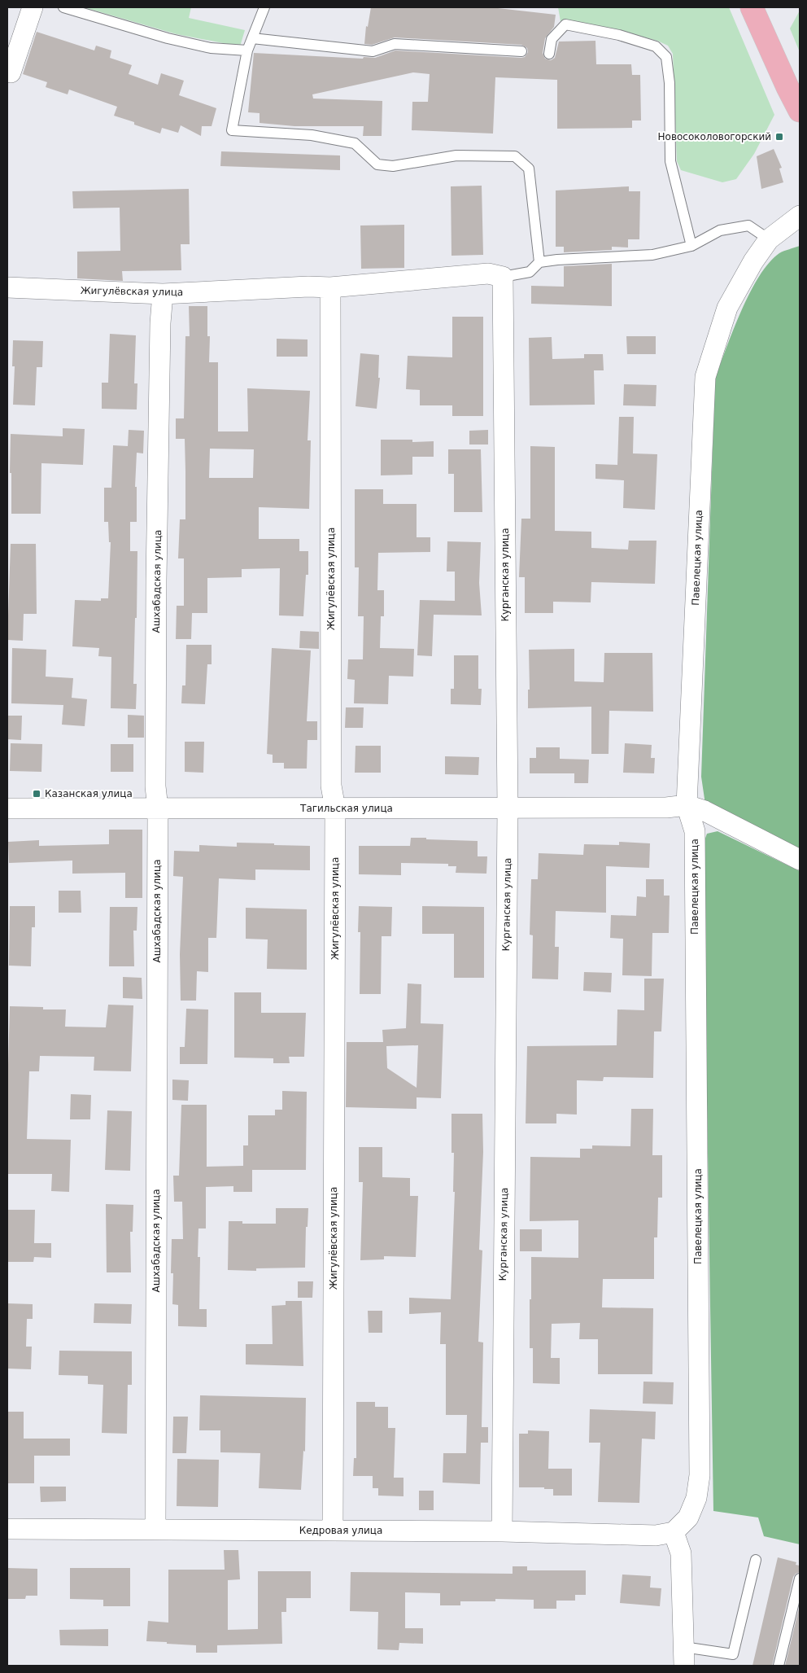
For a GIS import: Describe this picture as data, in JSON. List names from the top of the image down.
{
  "streets": {
    "street": [
      "Жигулёвская улица",
      "Павелецкая улица",
      "Курганская улица",
      "Ашхабадская улица",
      "Тагильская улица",
      "Кедровая улица"
    ]
  },
  "crossings": [
    ["Жигулёвская улица", "Курганская улица"],
    ["Жигулёвская улица", "Ашхабадская улица"],
    ["Жигулёвская улица", "Тагильская улица"],
    ["Жигулёвская улица", "Кедровая улица"],
    ["Павелецкая улица", "Тагильская улица"],
    ["Павелецкая улица", "Кедровая улица"],
    ["Курганская улица", "Тагильская улица"],
    ["Курганская улица", "Кедровая улица"],
    ["Ашхабадская улица", "Тагильская улица"],
    ["Ашхабадская улица", "Кедровая улица"]
  ],
  "places": {
    "transit": ["Новосоколовогорский", "Казанская улица"]
  }
}
